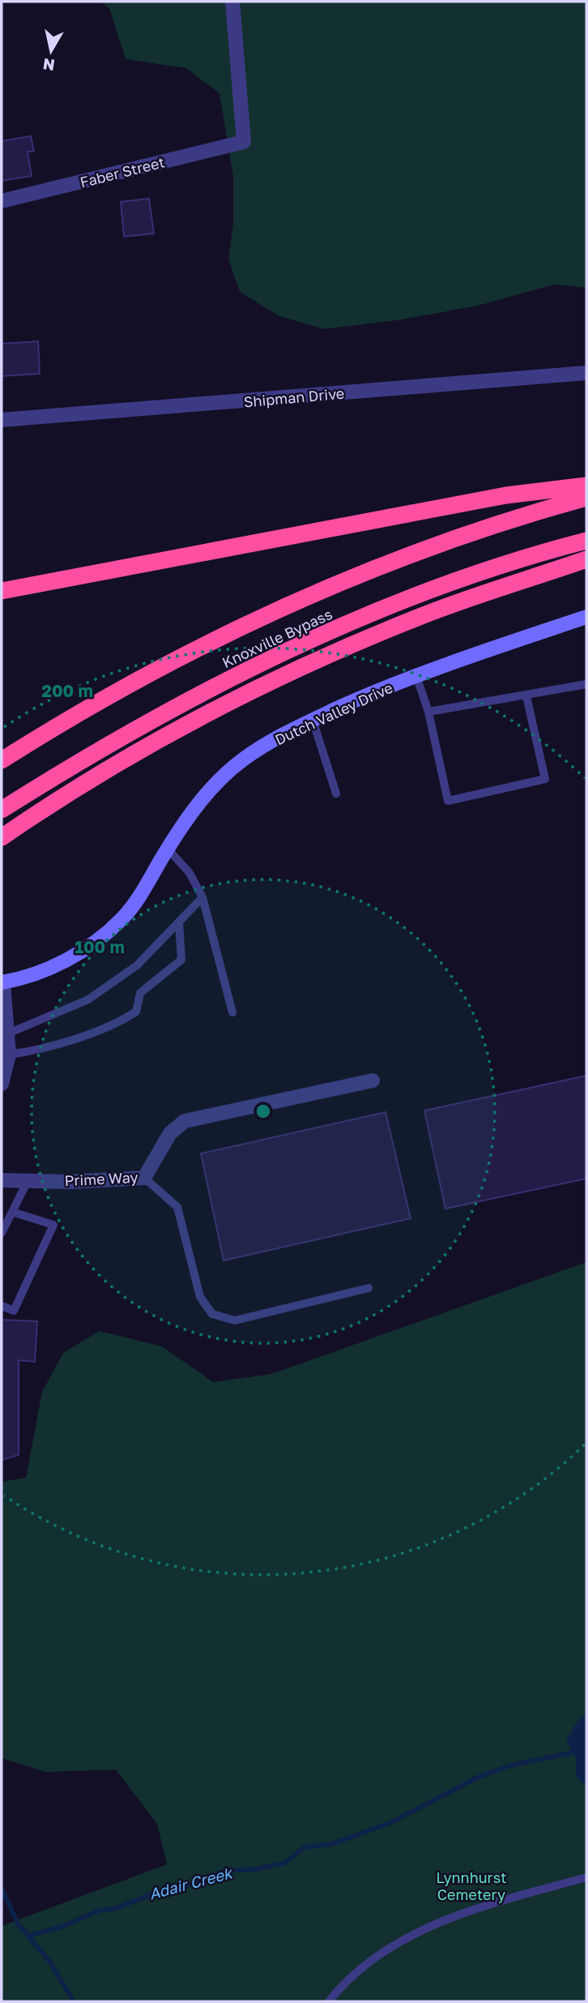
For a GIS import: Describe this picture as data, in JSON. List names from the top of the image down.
{
  "streets": {
    "highway": ["Knoxville Bypass"],
    "street": [
      "Faber Street",
      "Shipman Drive",
      "Dutch Valley Drive",
      "Prime Way"
    ]
  },
  "water": ["Adair Creek"],
  "parks": ["Lynnhurst Cemetery"],
  "north": "bottom",
  "rings": ["200 m", "100 m"]
}
